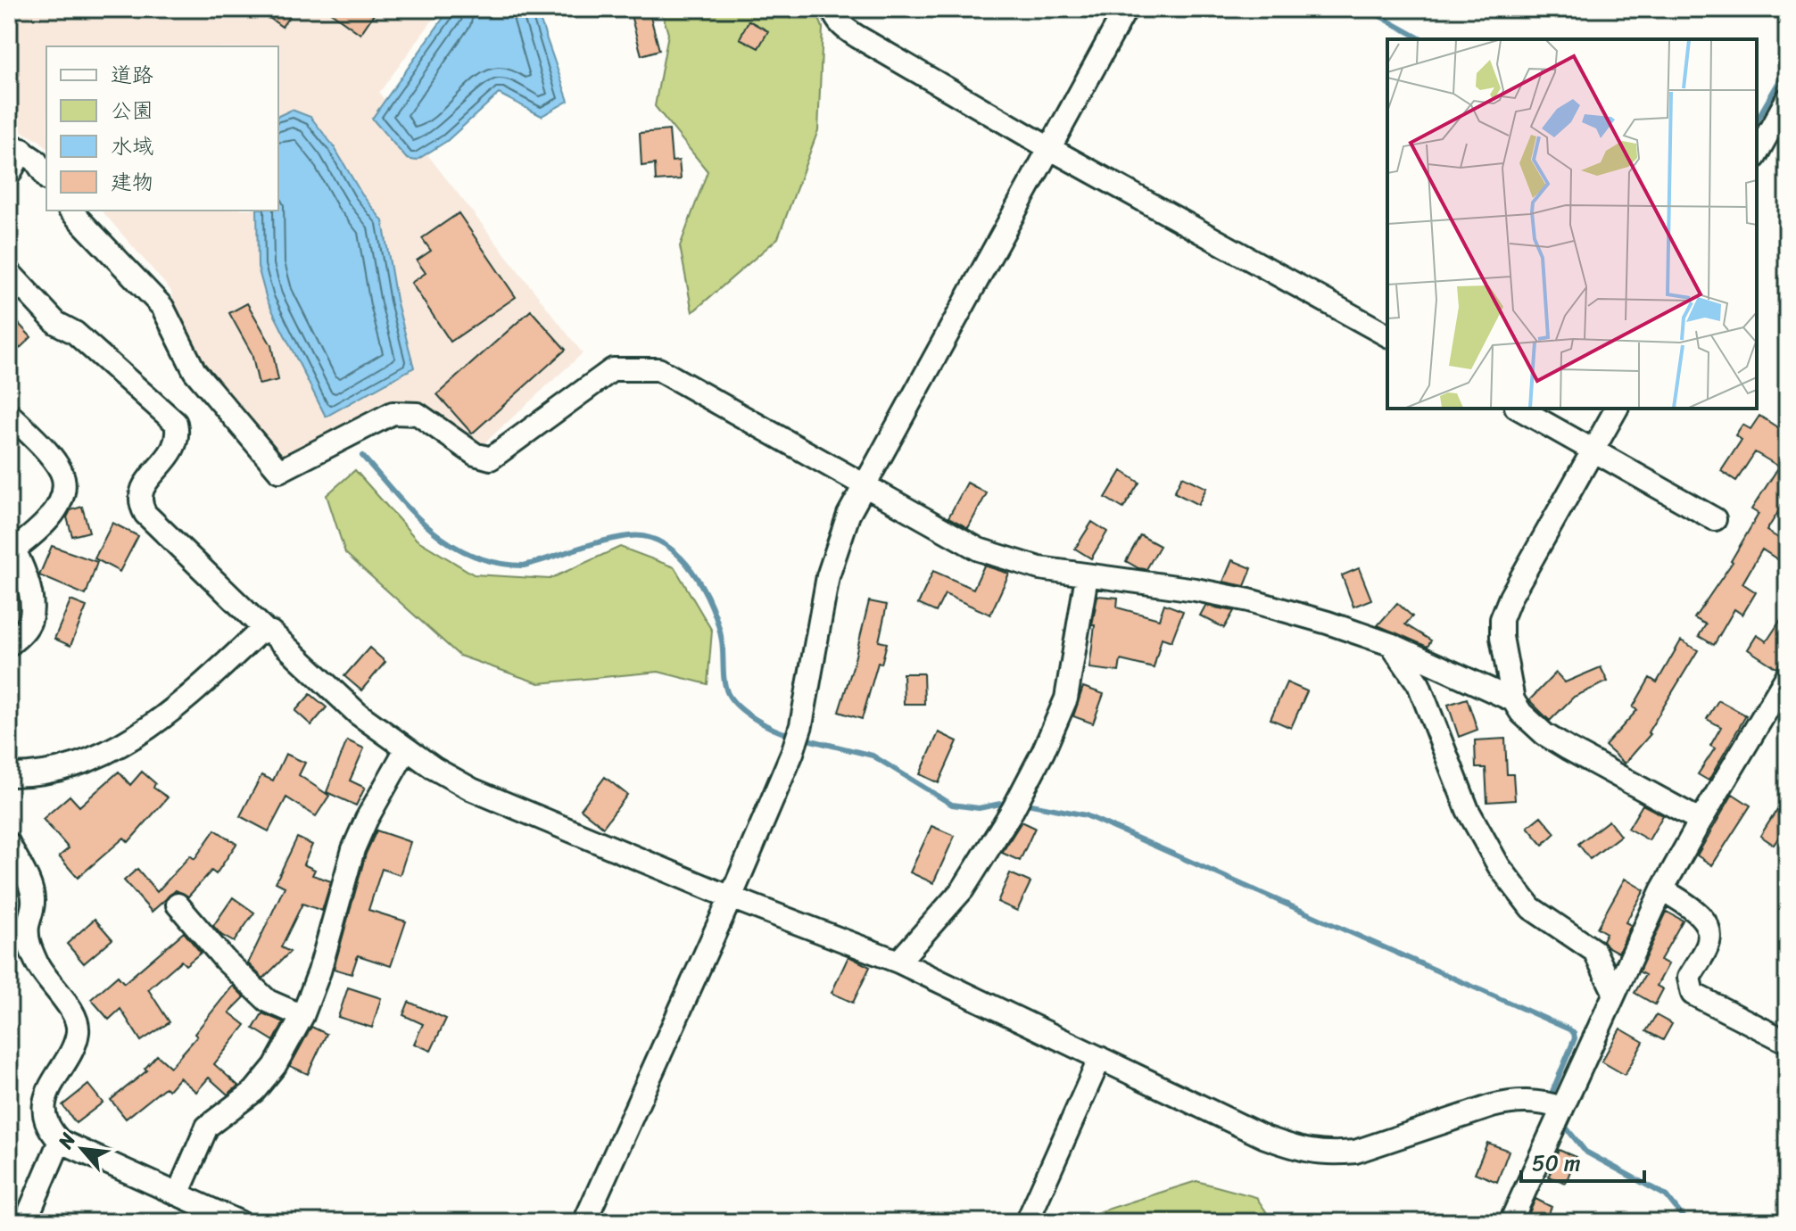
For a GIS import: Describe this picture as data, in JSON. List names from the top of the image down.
{
  "legend": [
    "道路",
    "公園",
    "水域",
    "建物"
  ],
  "scale_bar": "50 m",
  "north": "top left"
}
